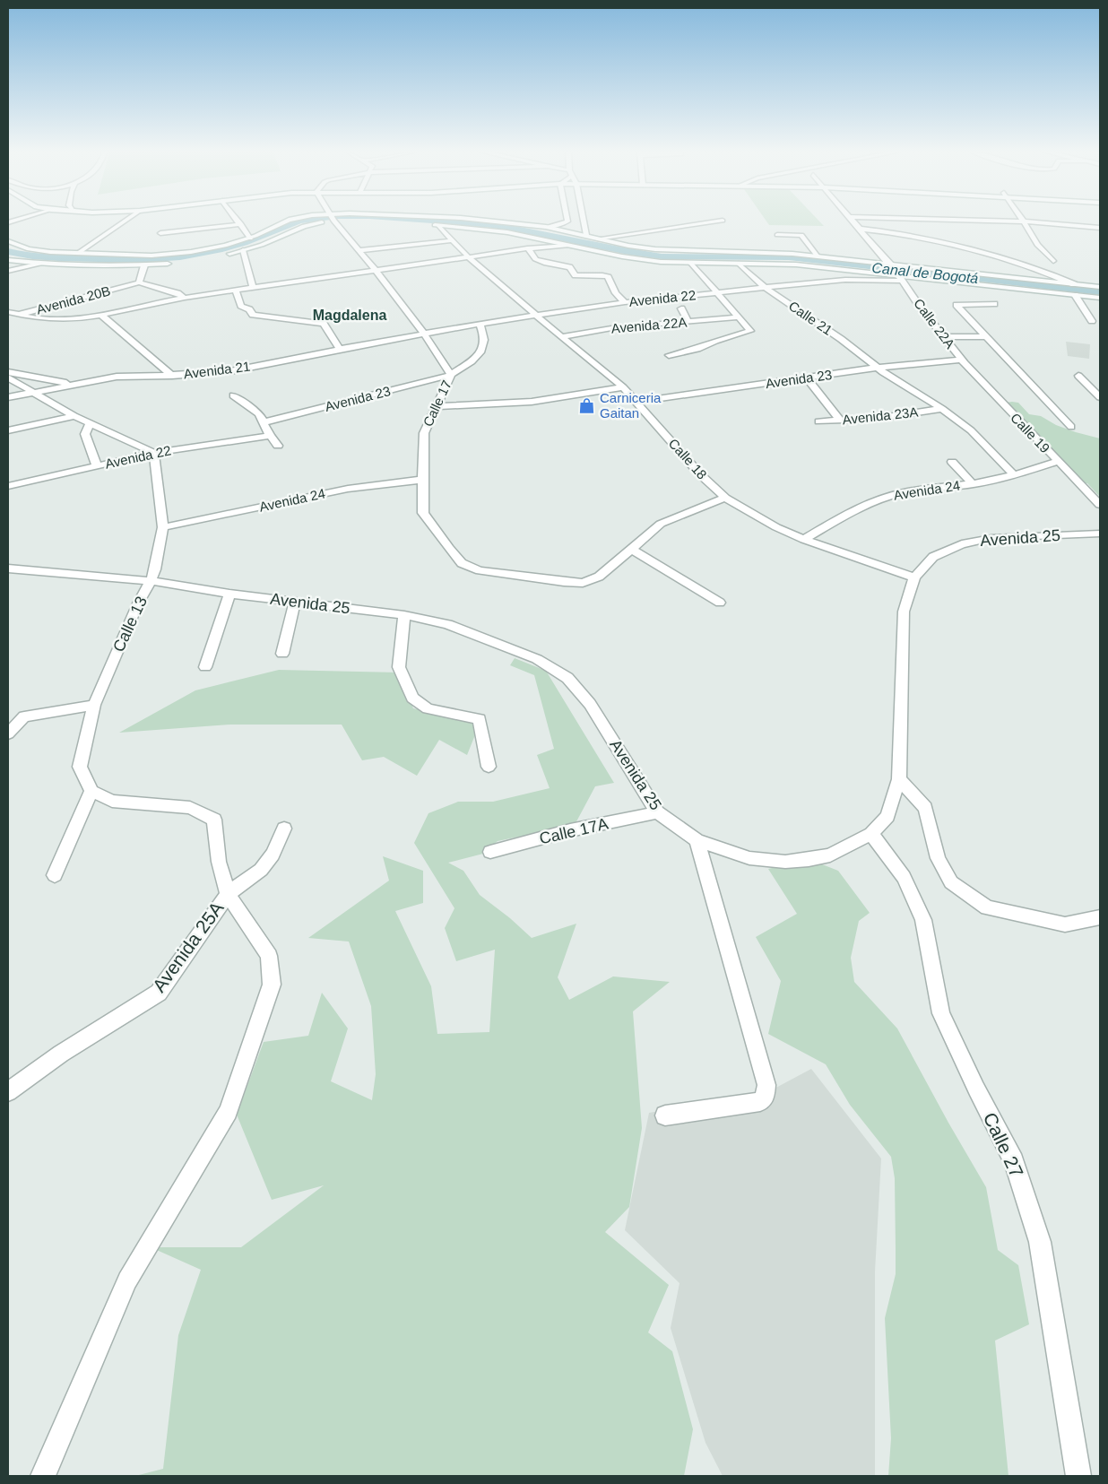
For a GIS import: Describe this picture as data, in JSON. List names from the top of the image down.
{
  "streets": {
    "street": [
      "Avenida 22",
      "Avenida 20B",
      "Calle 21",
      "Calle 22A",
      "Avenida 22A",
      "Avenida 21",
      "Avenida 23",
      "Calle 17",
      "Avenida 23A",
      "Calle 19",
      "Calle 18",
      "Avenida 24",
      "Avenida 25",
      "Calle 13",
      "Calle 17A",
      "Avenida 25A",
      "Calle 27"
    ]
  },
  "crossings": [
    ["Avenida 22", "Calle 21"],
    ["Avenida 22", "Calle 22A"],
    ["Avenida 22", "Avenida 21"],
    ["Avenida 22", "Calle 17"],
    ["Avenida 22", "Calle 18"],
    ["Avenida 22", "Calle 13"],
    ["Calle 21", "Avenida 23"],
    ["Calle 21", "Avenida 23A"],
    ["Calle 21", "Avenida 24"],
    ["Calle 22A", "Avenida 23"],
    ["Calle 22A", "Calle 19"],
    ["Avenida 22A", "Calle 18"],
    ["Avenida 21", "Calle 17"],
    ["Avenida 23", "Calle 17"],
    ["Avenida 23", "Calle 19"],
    ["Avenida 23", "Calle 18"],
    ["Calle 17", "Avenida 24"],
    ["Calle 19", "Avenida 24"],
    ["Calle 18", "Avenida 24"],
    ["Calle 18", "Avenida 25"],
    ["Avenida 24", "Calle 13"],
    ["Avenida 25", "Calle 13"],
    ["Avenida 25", "Calle 17A"],
    ["Avenida 25", "Calle 27"]
  ],
  "districts": ["Magdalena"],
  "water": ["Canal de Bogotá"],
  "places": {
    "shop": ["Carniceria Gaitan"]
  }
}
